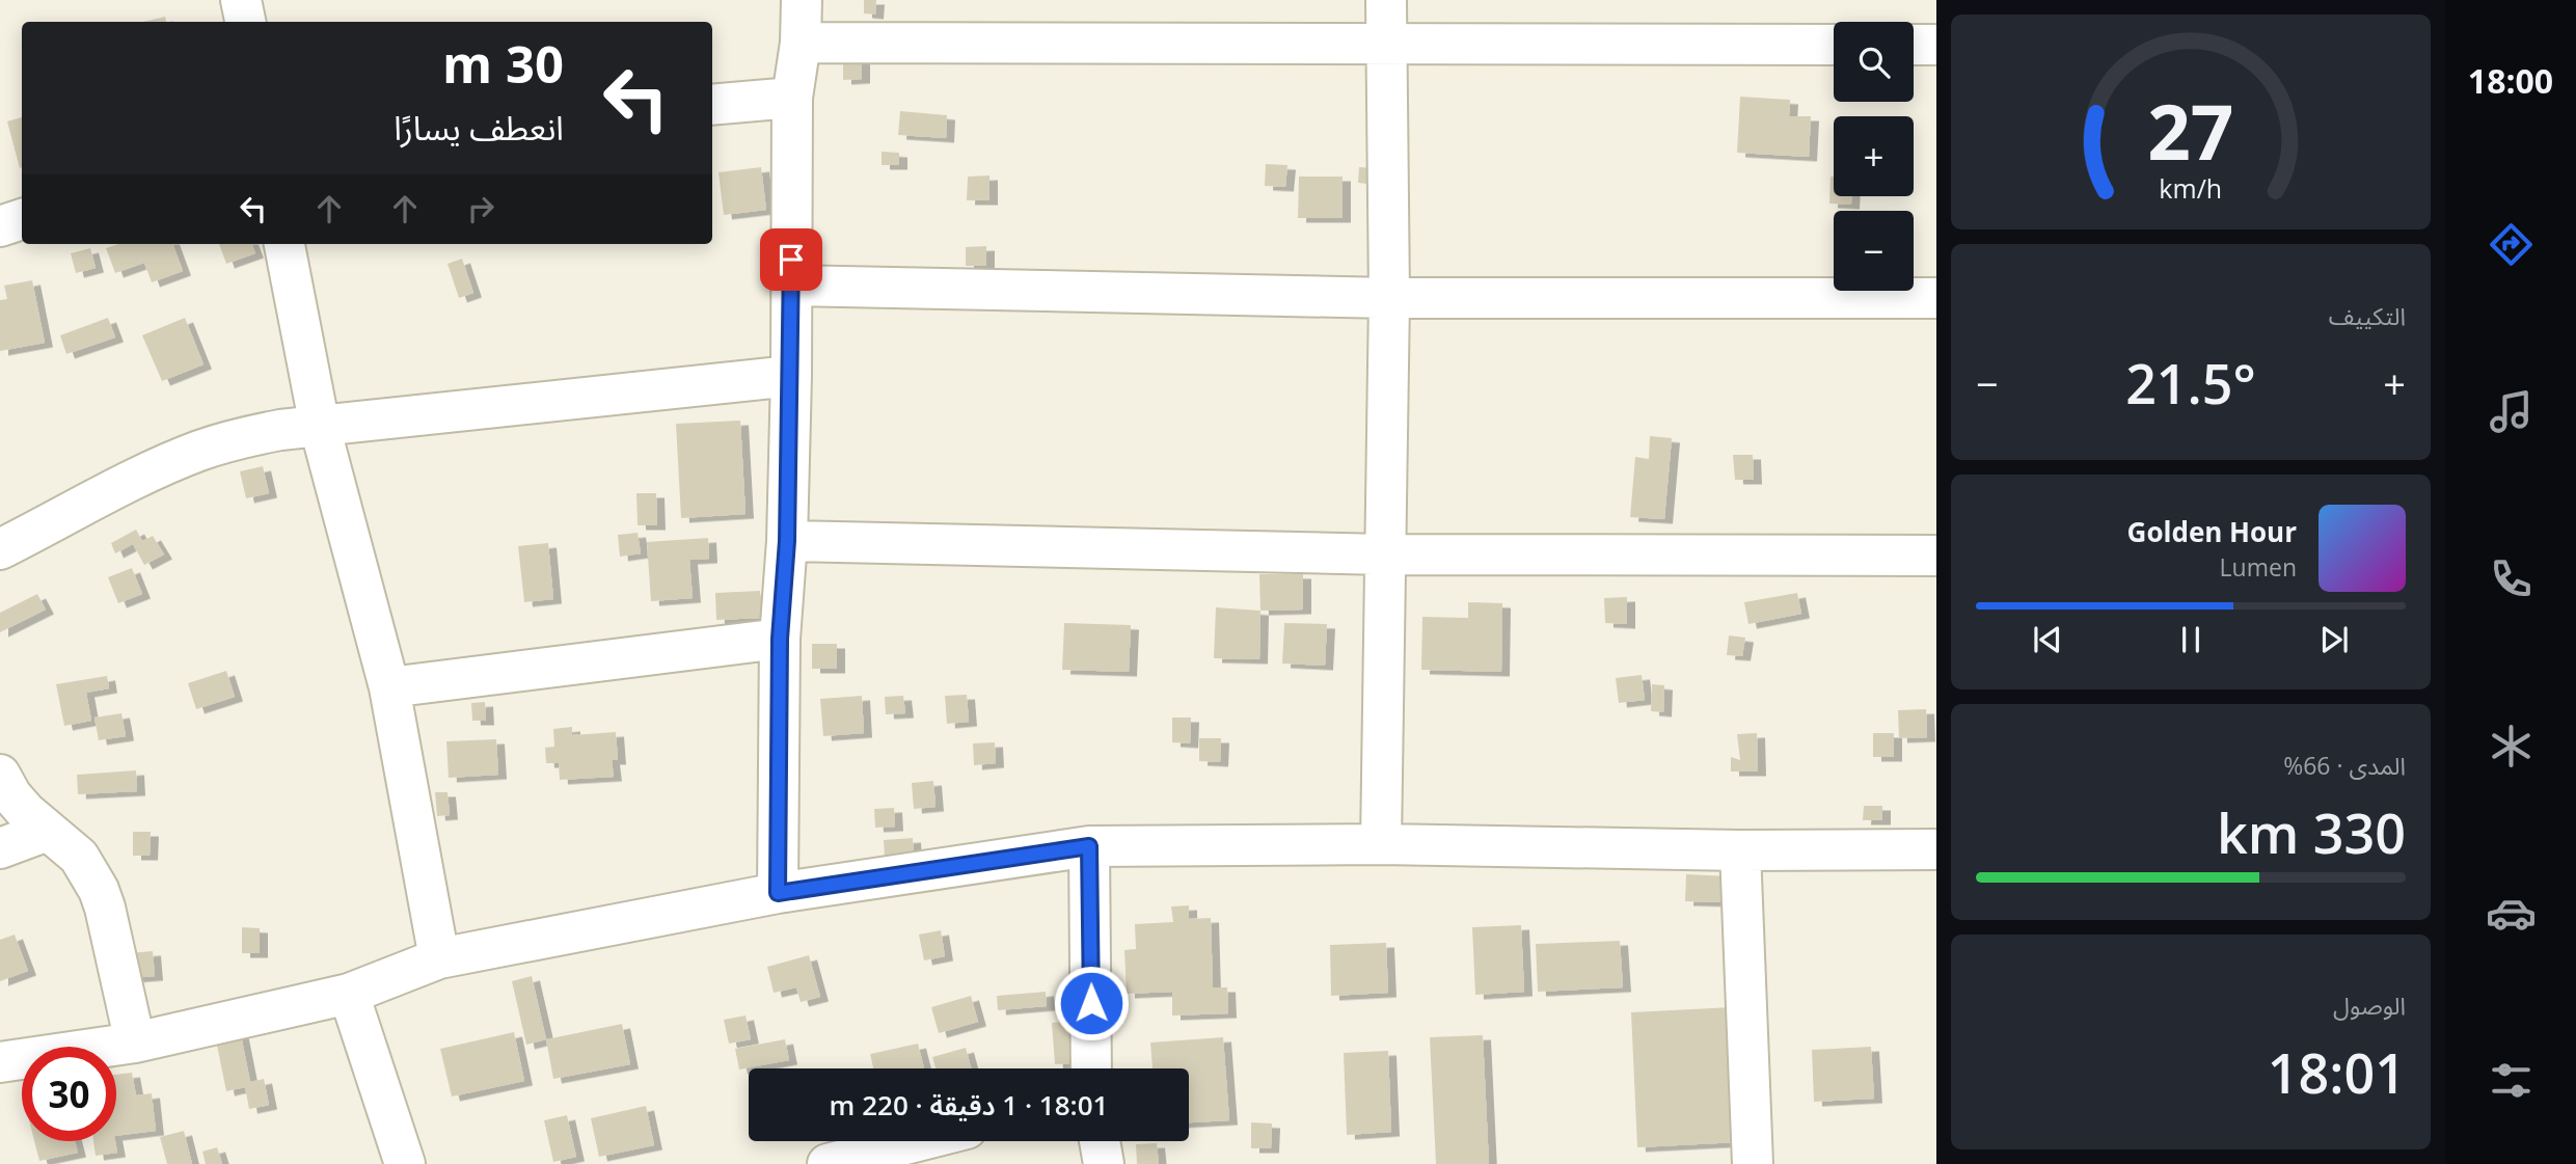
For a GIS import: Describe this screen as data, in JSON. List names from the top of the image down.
{
  "page": {
    "tabs": "18:00",
    "map_buttons": ["+", "−"],
    "turn": ["30 m", "انعطف يسارًا"],
    "tile": [
      "التكييف",
      ["المدى · 66%", "330 km"],
      ["الوصول", "18:01"]
    ],
    "heat": ["−", "21.5°", "+"],
    "song": ["Golden Hour", "Lumen"],
    "limit": "30",
    "trip": "18:01 · 1 دقيقة · 220 m",
    "gauge": ["27", "km/h"]
  }
}
